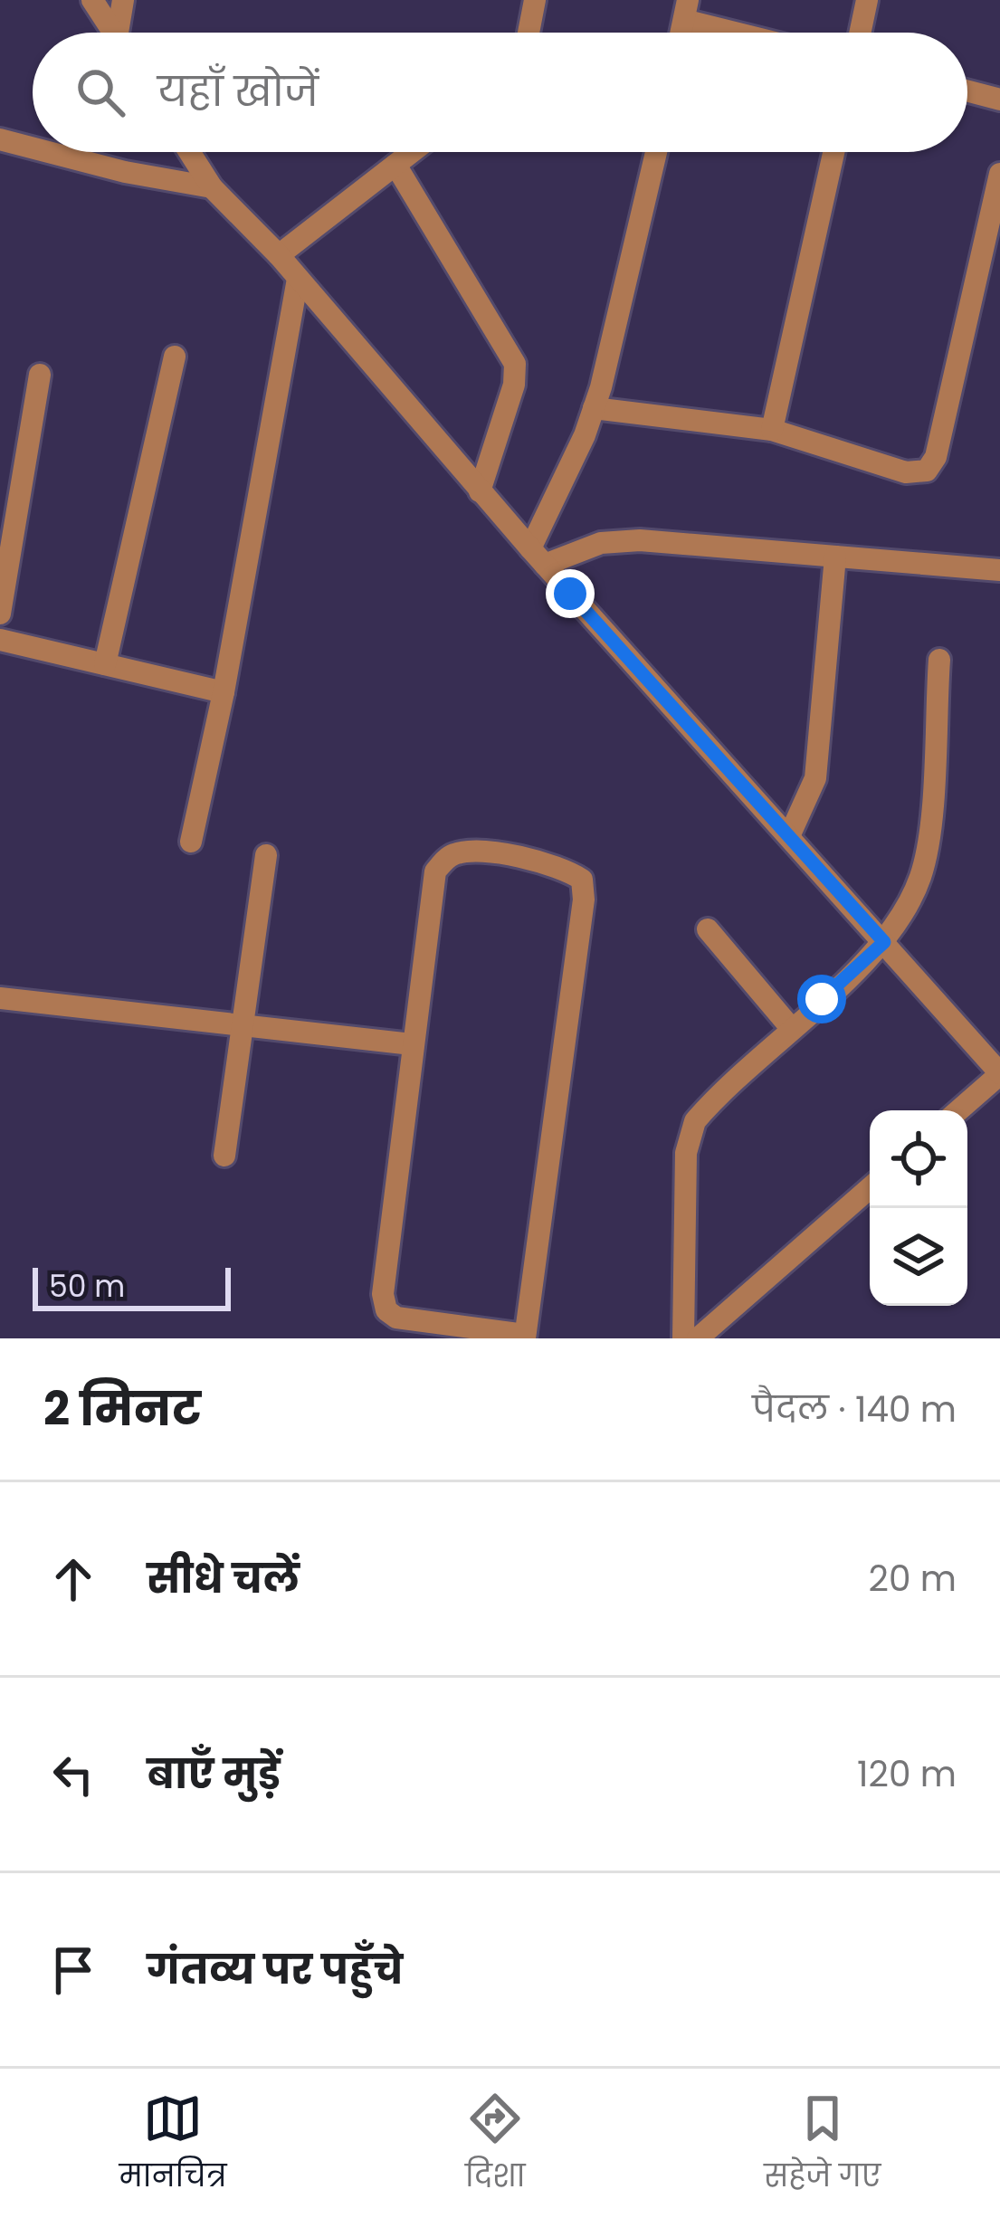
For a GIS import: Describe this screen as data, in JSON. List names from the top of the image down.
{
  "scale_bar": "50 m",
  "page": {
    "search": "यहाँ खोजें",
    "scale": "50 m",
    "heading": ["2 मिनट", "पैदल · 140 m"],
    "list": [
      ["सीधे चलें", "20 m"],
      ["बाएँ मुड़ें", "120 m"],
      "गंतव्य पर पहुँचे"
    ],
    "nav": ["मानचित्र", "दिशा", "सहेजे गए"]
  }
}
